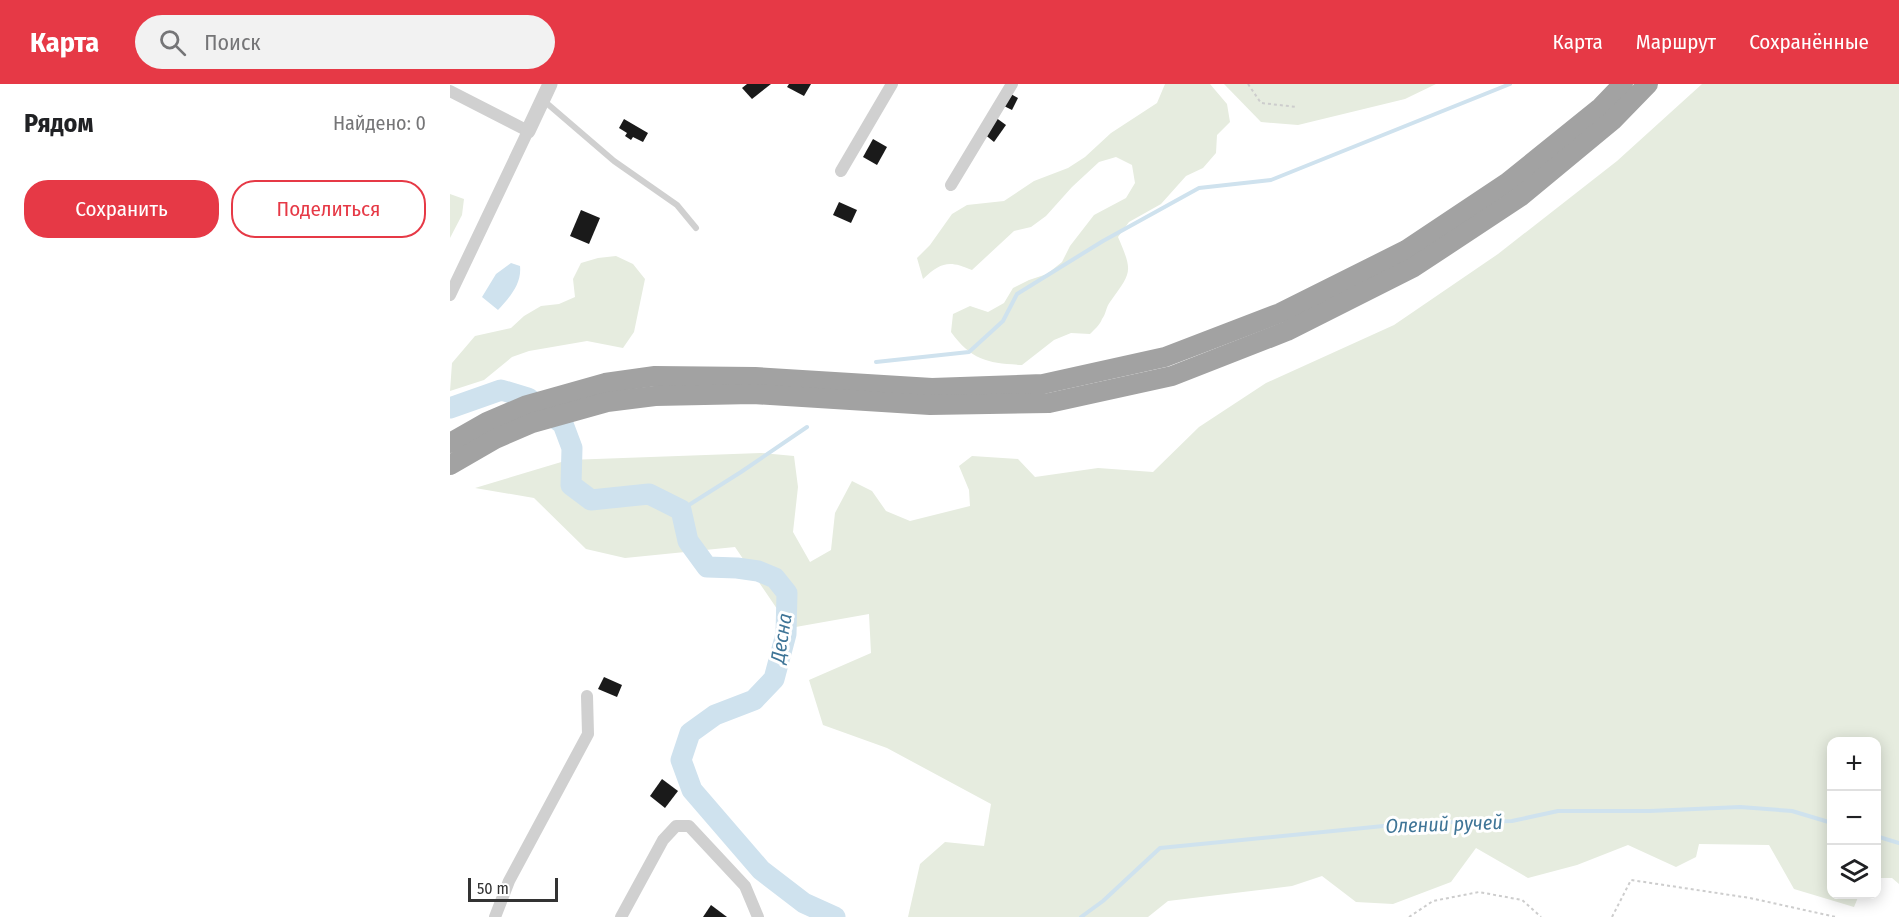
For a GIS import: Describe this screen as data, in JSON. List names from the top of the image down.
{
  "water": ["Десна", "Олений ручей"],
  "scale_bar": "50 m",
  "page": {
    "header": "Карта",
    "search": "Поиск",
    "nav": ["Карта", "Маршрут", "Сохранённые"],
    "heading": ["Рядом", "Найдено: 0"],
    "buttons": ["Сохранить", "Поделиться"],
    "map_buttons": ["+", "−"],
    "scale": "50 m"
  }
}
